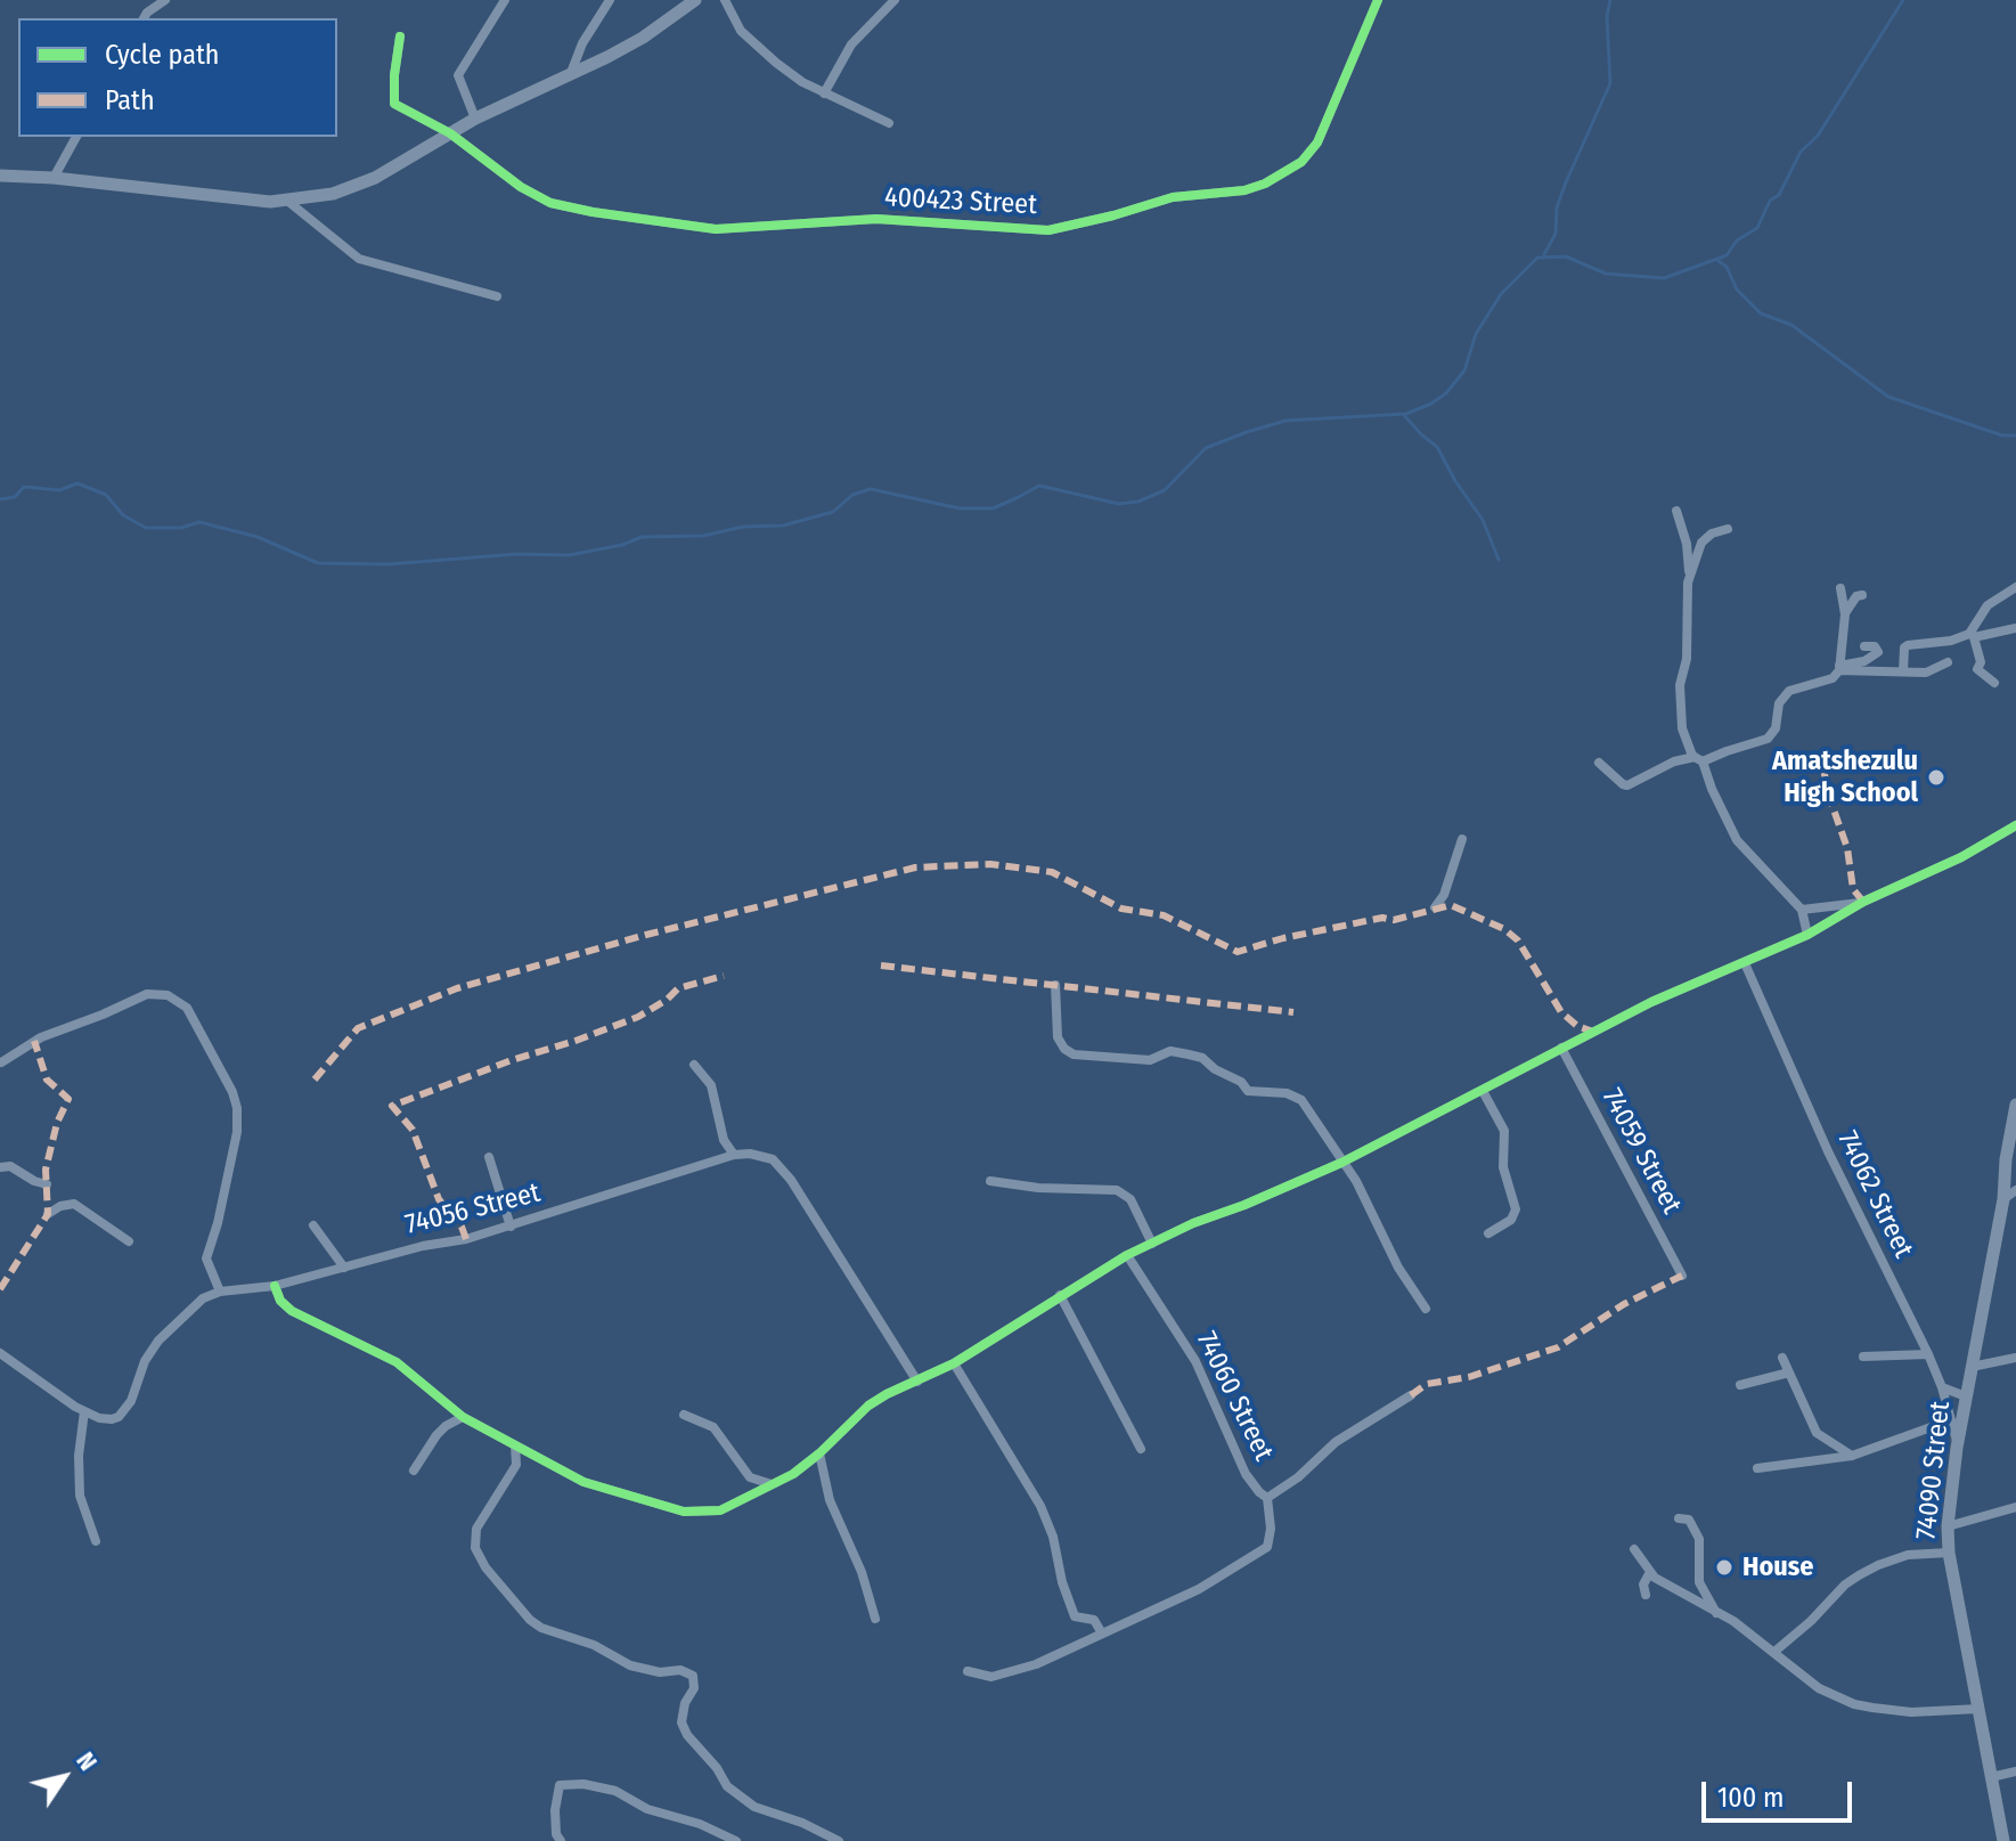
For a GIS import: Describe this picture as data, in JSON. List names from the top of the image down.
{
  "streets": {
    "street": [
      "400423 Street",
      "74059 Street",
      "74062 Street",
      "74056 Street",
      "74060 Street",
      "74090 Street"
    ]
  },
  "crossings": [
    ["74062 Street", "74090 Street"]
  ],
  "places": ["Amatshezulu High School", "House"],
  "legend": ["Cycle path", "Path"],
  "scale_bar": "100 m",
  "north": "top right"
}
